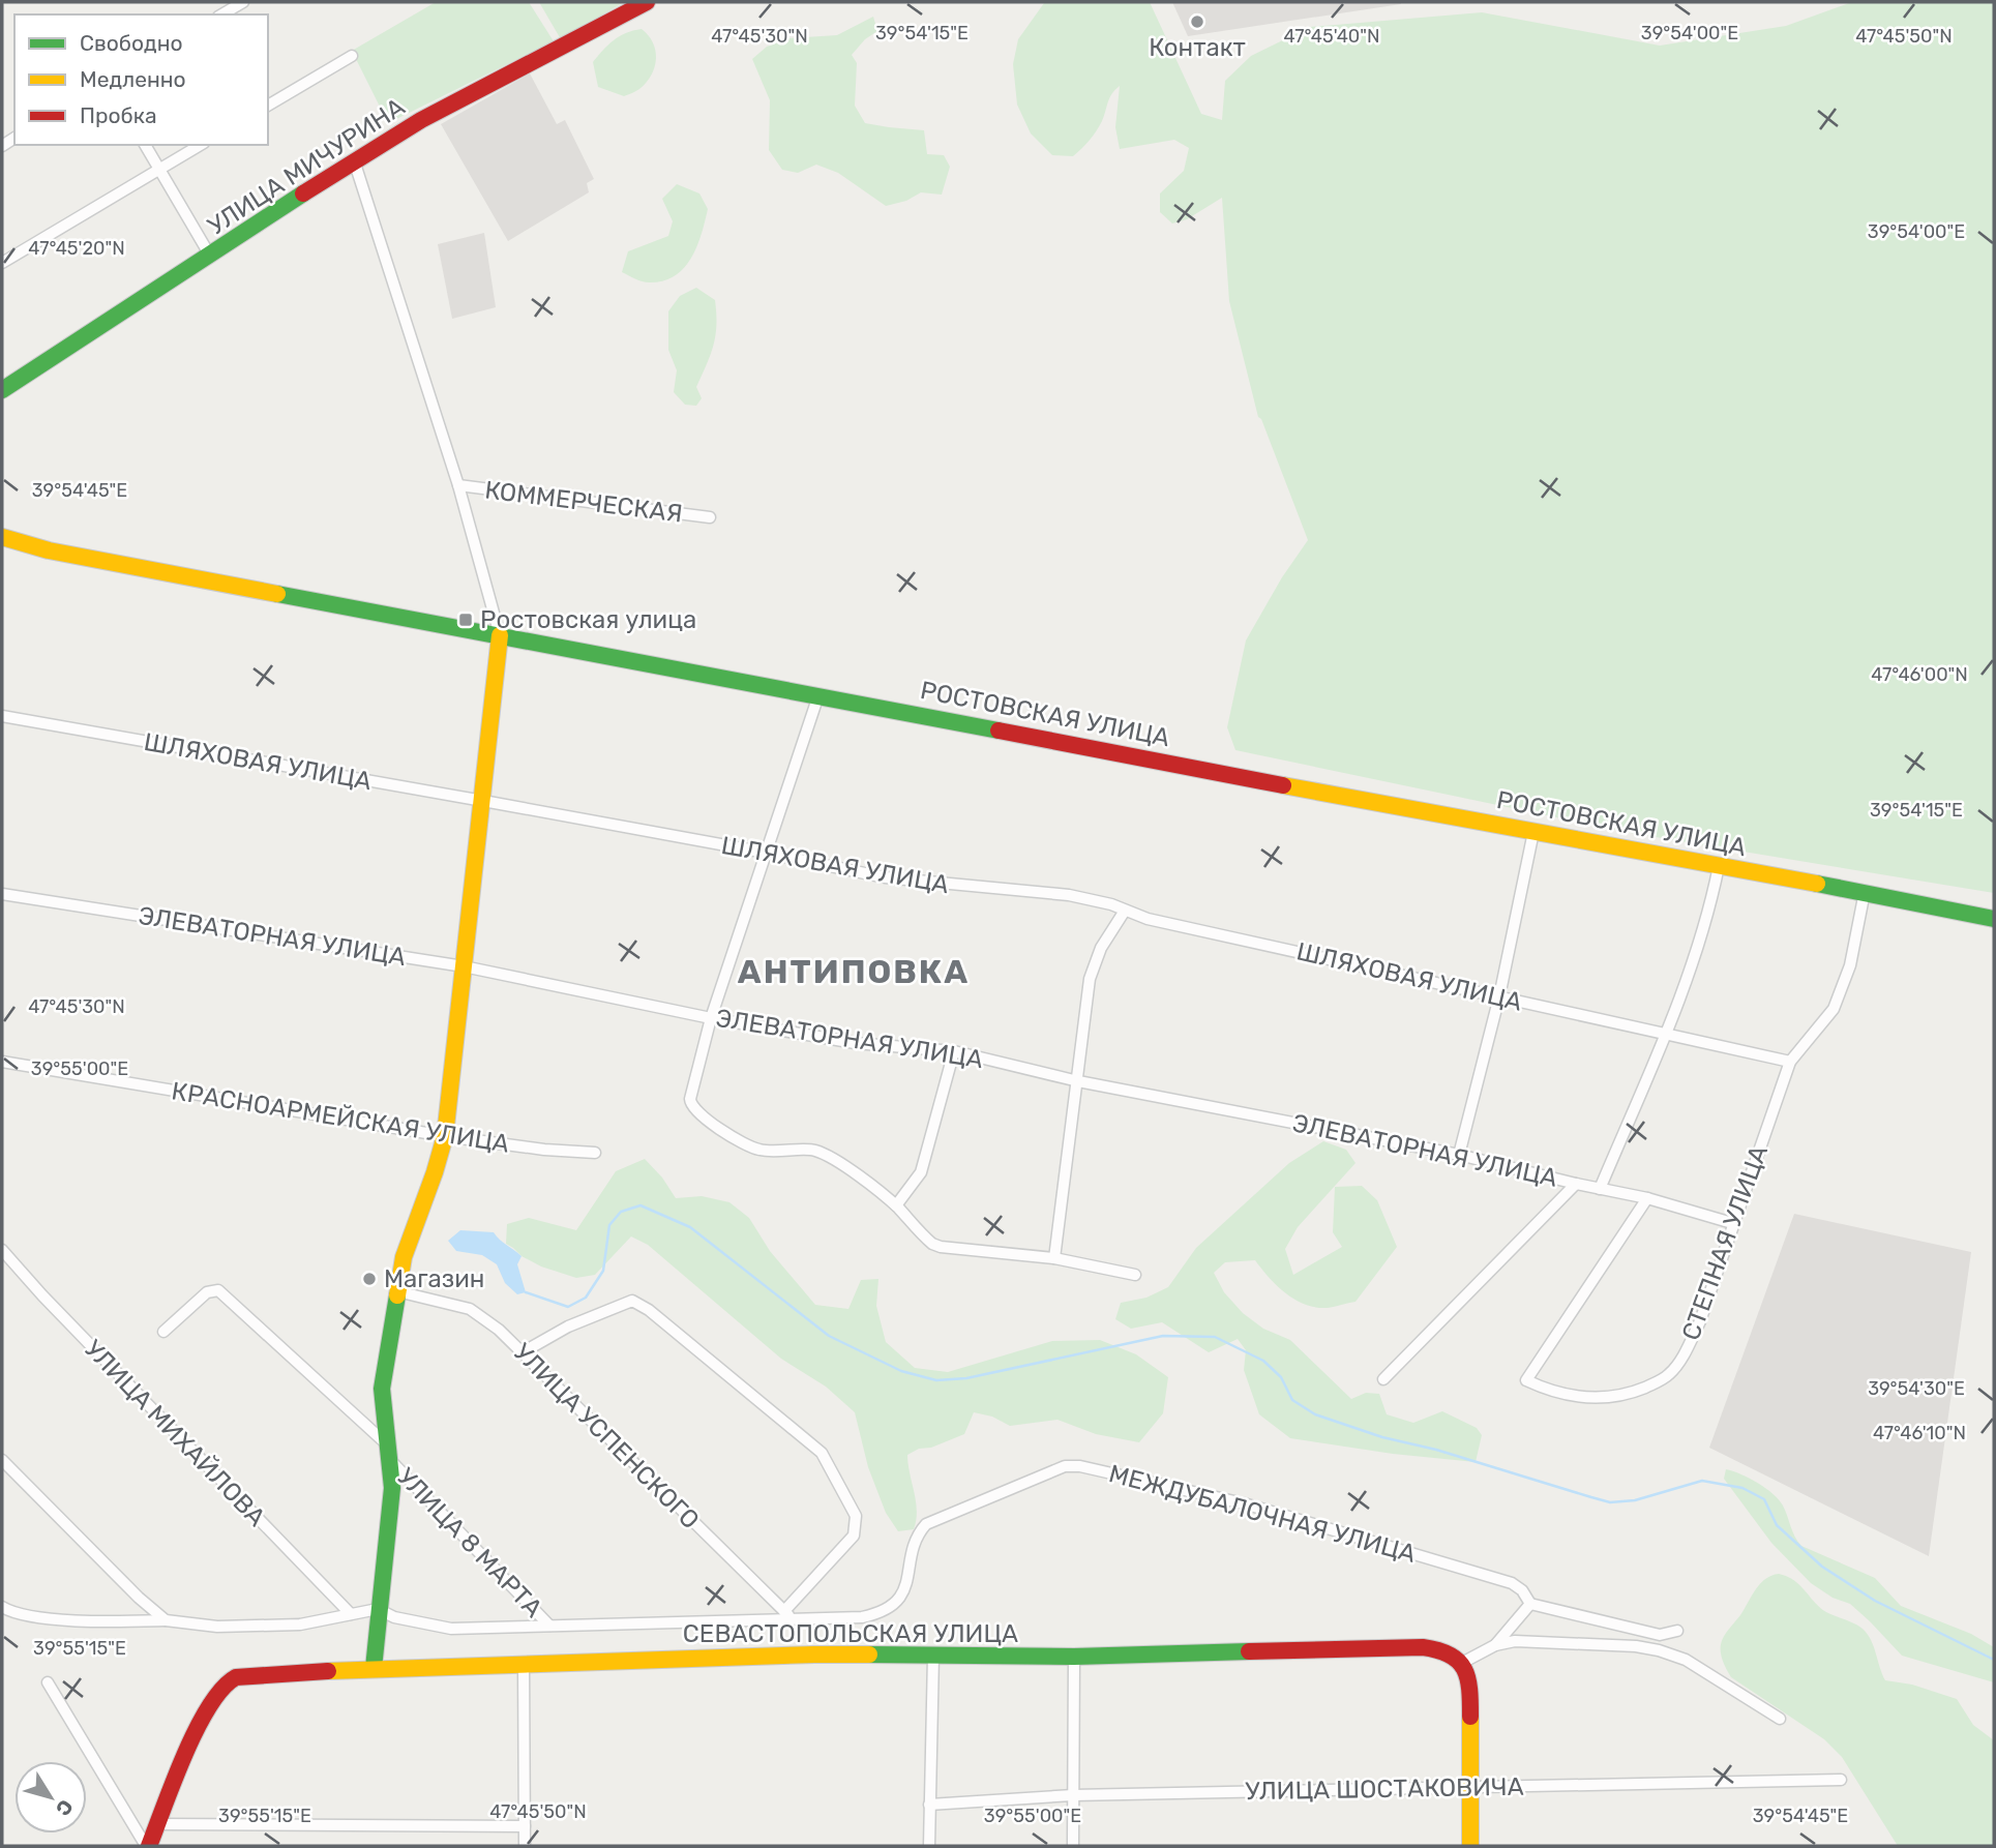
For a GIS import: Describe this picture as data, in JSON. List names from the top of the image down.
{
  "streets": {
    "street": [
      "УЛИЦА МИЧУРИНА",
      "КОММЕРЧЕСКАЯ",
      "РОСТОВСКАЯ УЛИЦА",
      "ШЛЯХОВАЯ УЛИЦА",
      "ЭЛЕВАТОРНАЯ УЛИЦА",
      "КРАСНОАРМЕЙСКАЯ УЛИЦА",
      "СТЕПНАЯ УЛИЦА",
      "УЛИЦА МИХАЙЛОВА",
      "УЛИЦА УСПЕНСКОГО",
      "МЕЖДУБАЛОЧНАЯ УЛИЦА",
      "УЛИЦА 8 МАРТА",
      "СЕВАСТОПОЛЬСКАЯ УЛИЦА",
      "УЛИЦА ШОСТАКОВИЧА"
    ]
  },
  "crossings": [
    ["РОСТОВСКАЯ УЛИЦА", "СТЕПНАЯ УЛИЦА"],
    ["ШЛЯХОВАЯ УЛИЦА", "СТЕПНАЯ УЛИЦА"],
    ["ЭЛЕВАТОРНАЯ УЛИЦА", "СТЕПНАЯ УЛИЦА"],
    ["УЛИЦА УСПЕНСКОГО", "МЕЖДУБАЛОЧНАЯ УЛИЦА"]
  ],
  "districts": ["АНТИПОВКА"],
  "places": {
    "other": ["Контакт", "Магазин"],
    "transit": ["Ростовская улица"]
  },
  "legend": ["Свободно", "Медленно", "Пробка"],
  "north": "bottom right",
  "coordinates": [
    "39°54'00\"E",
    "39°54'15\"E",
    "47°45'30\"N",
    "47°45'40\"N",
    "47°45'50\"N",
    "47°45'20\"N",
    "39°54'45\"E",
    "47°46'00\"N",
    "39°55'00\"E",
    "39°54'30\"E",
    "47°46'10\"N",
    "39°55'15\"E"
  ]
}
